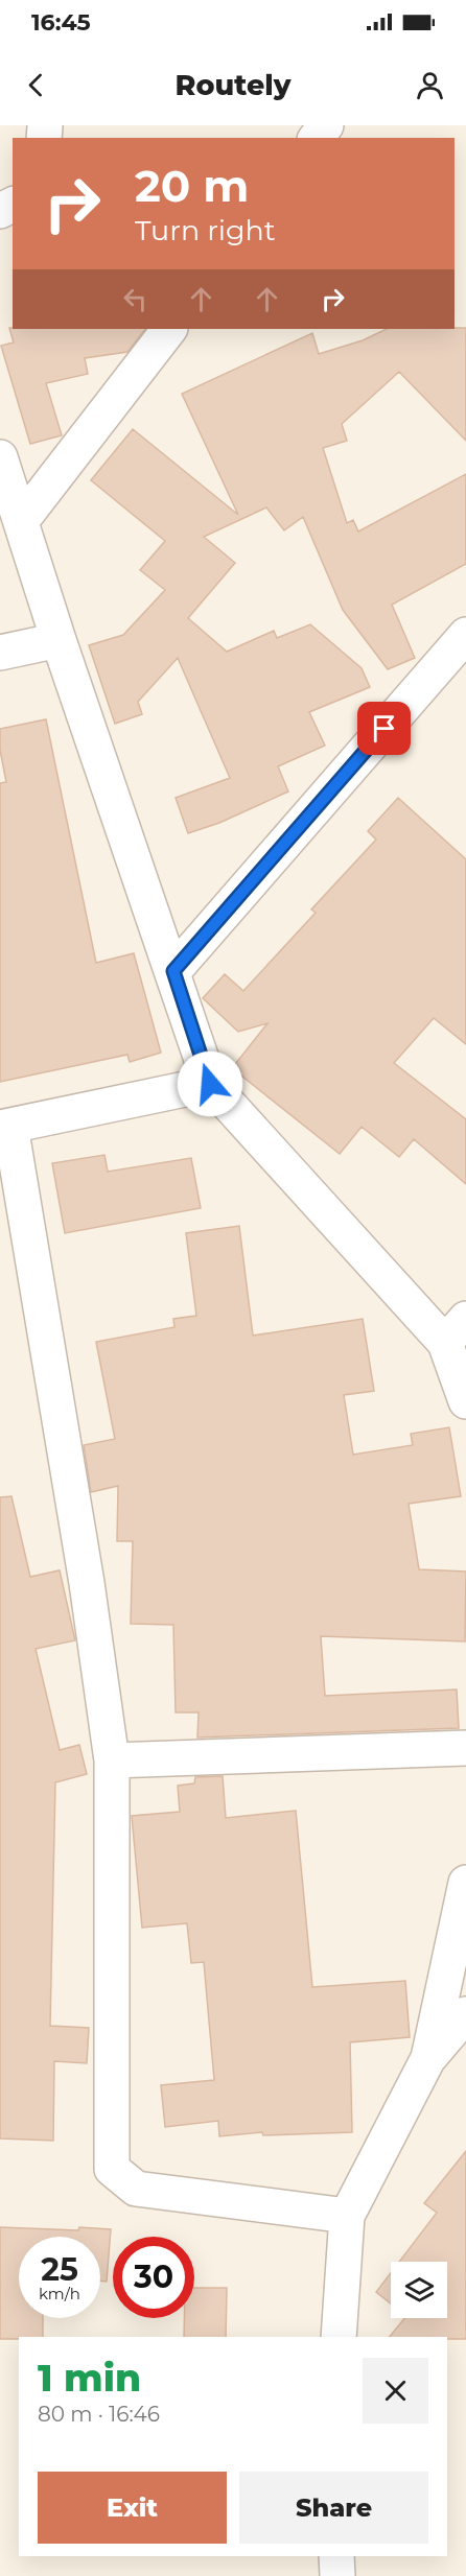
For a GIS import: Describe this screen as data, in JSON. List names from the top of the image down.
{
  "page": {
    "status": "16:45",
    "header": "Routely",
    "turn": ["20 m", "Turn right"],
    "speed": "25 km/h",
    "limit": "30",
    "heading": ["1 min", "80 m · 16:46"],
    "buttons": ["Exit", "Share"]
  }
}
